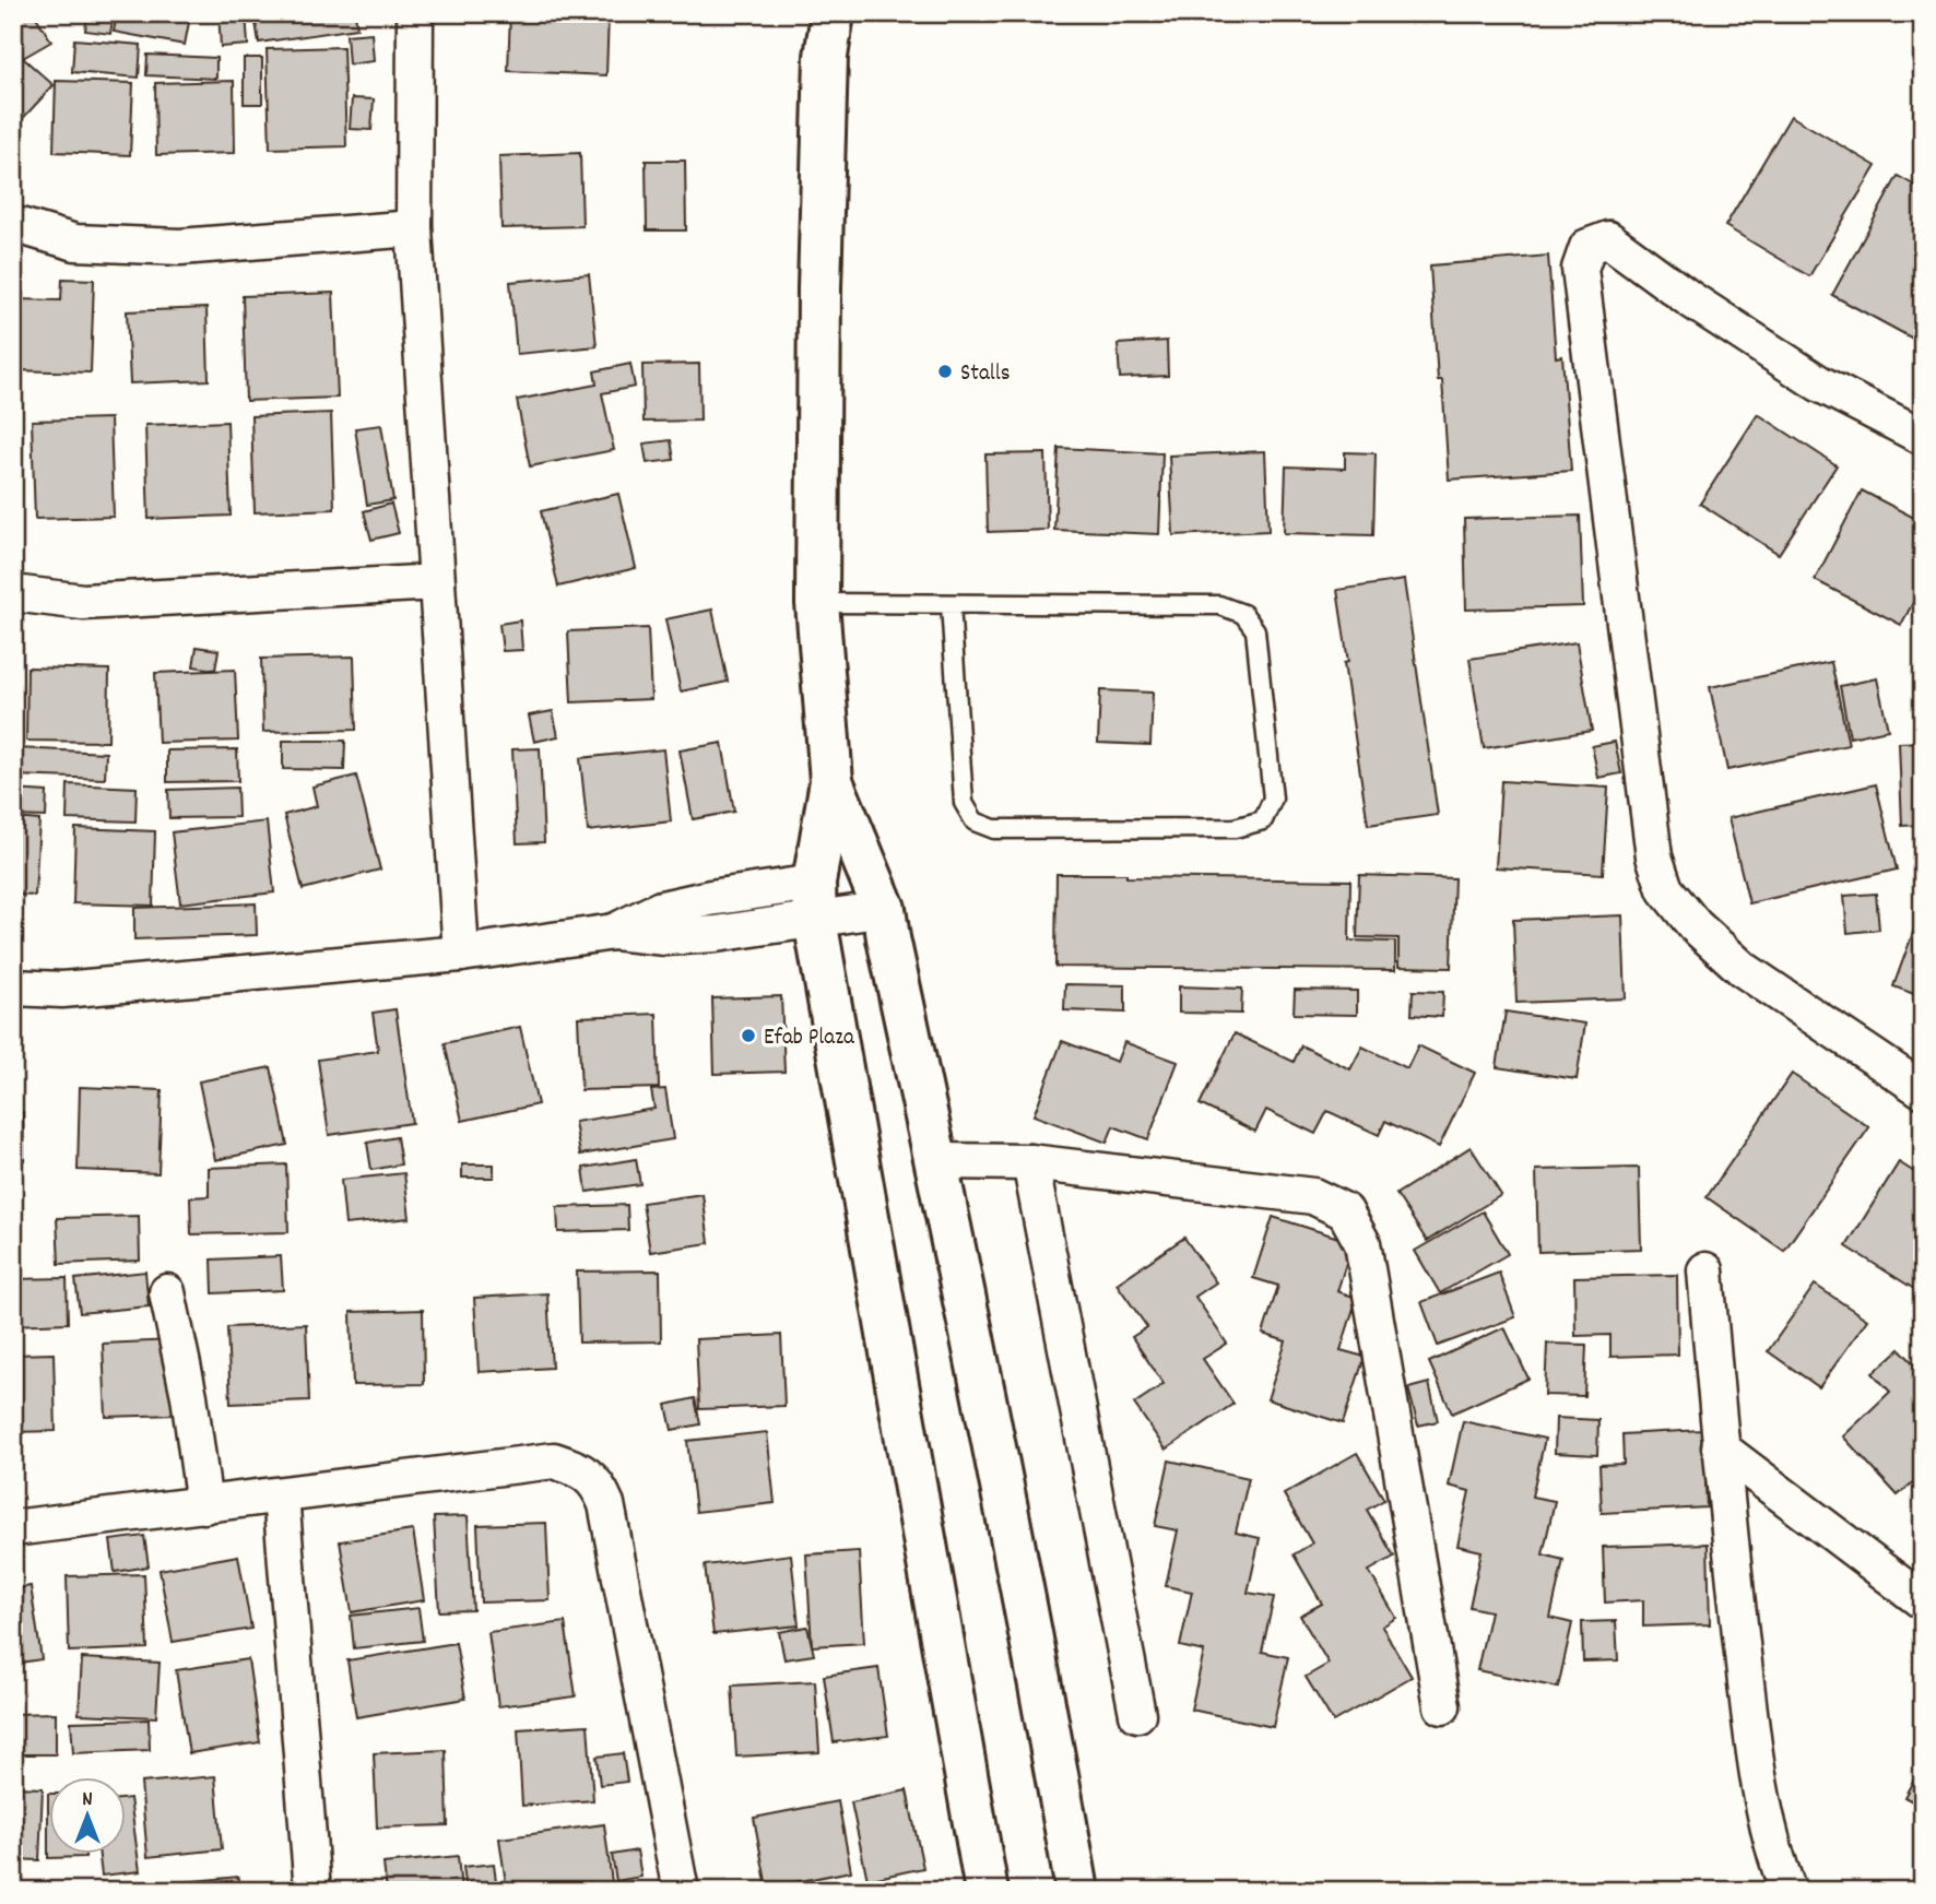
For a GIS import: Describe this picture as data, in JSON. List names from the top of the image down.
{
  "places": ["Stalls", "Efab Plaza"],
  "north": "top"
}
